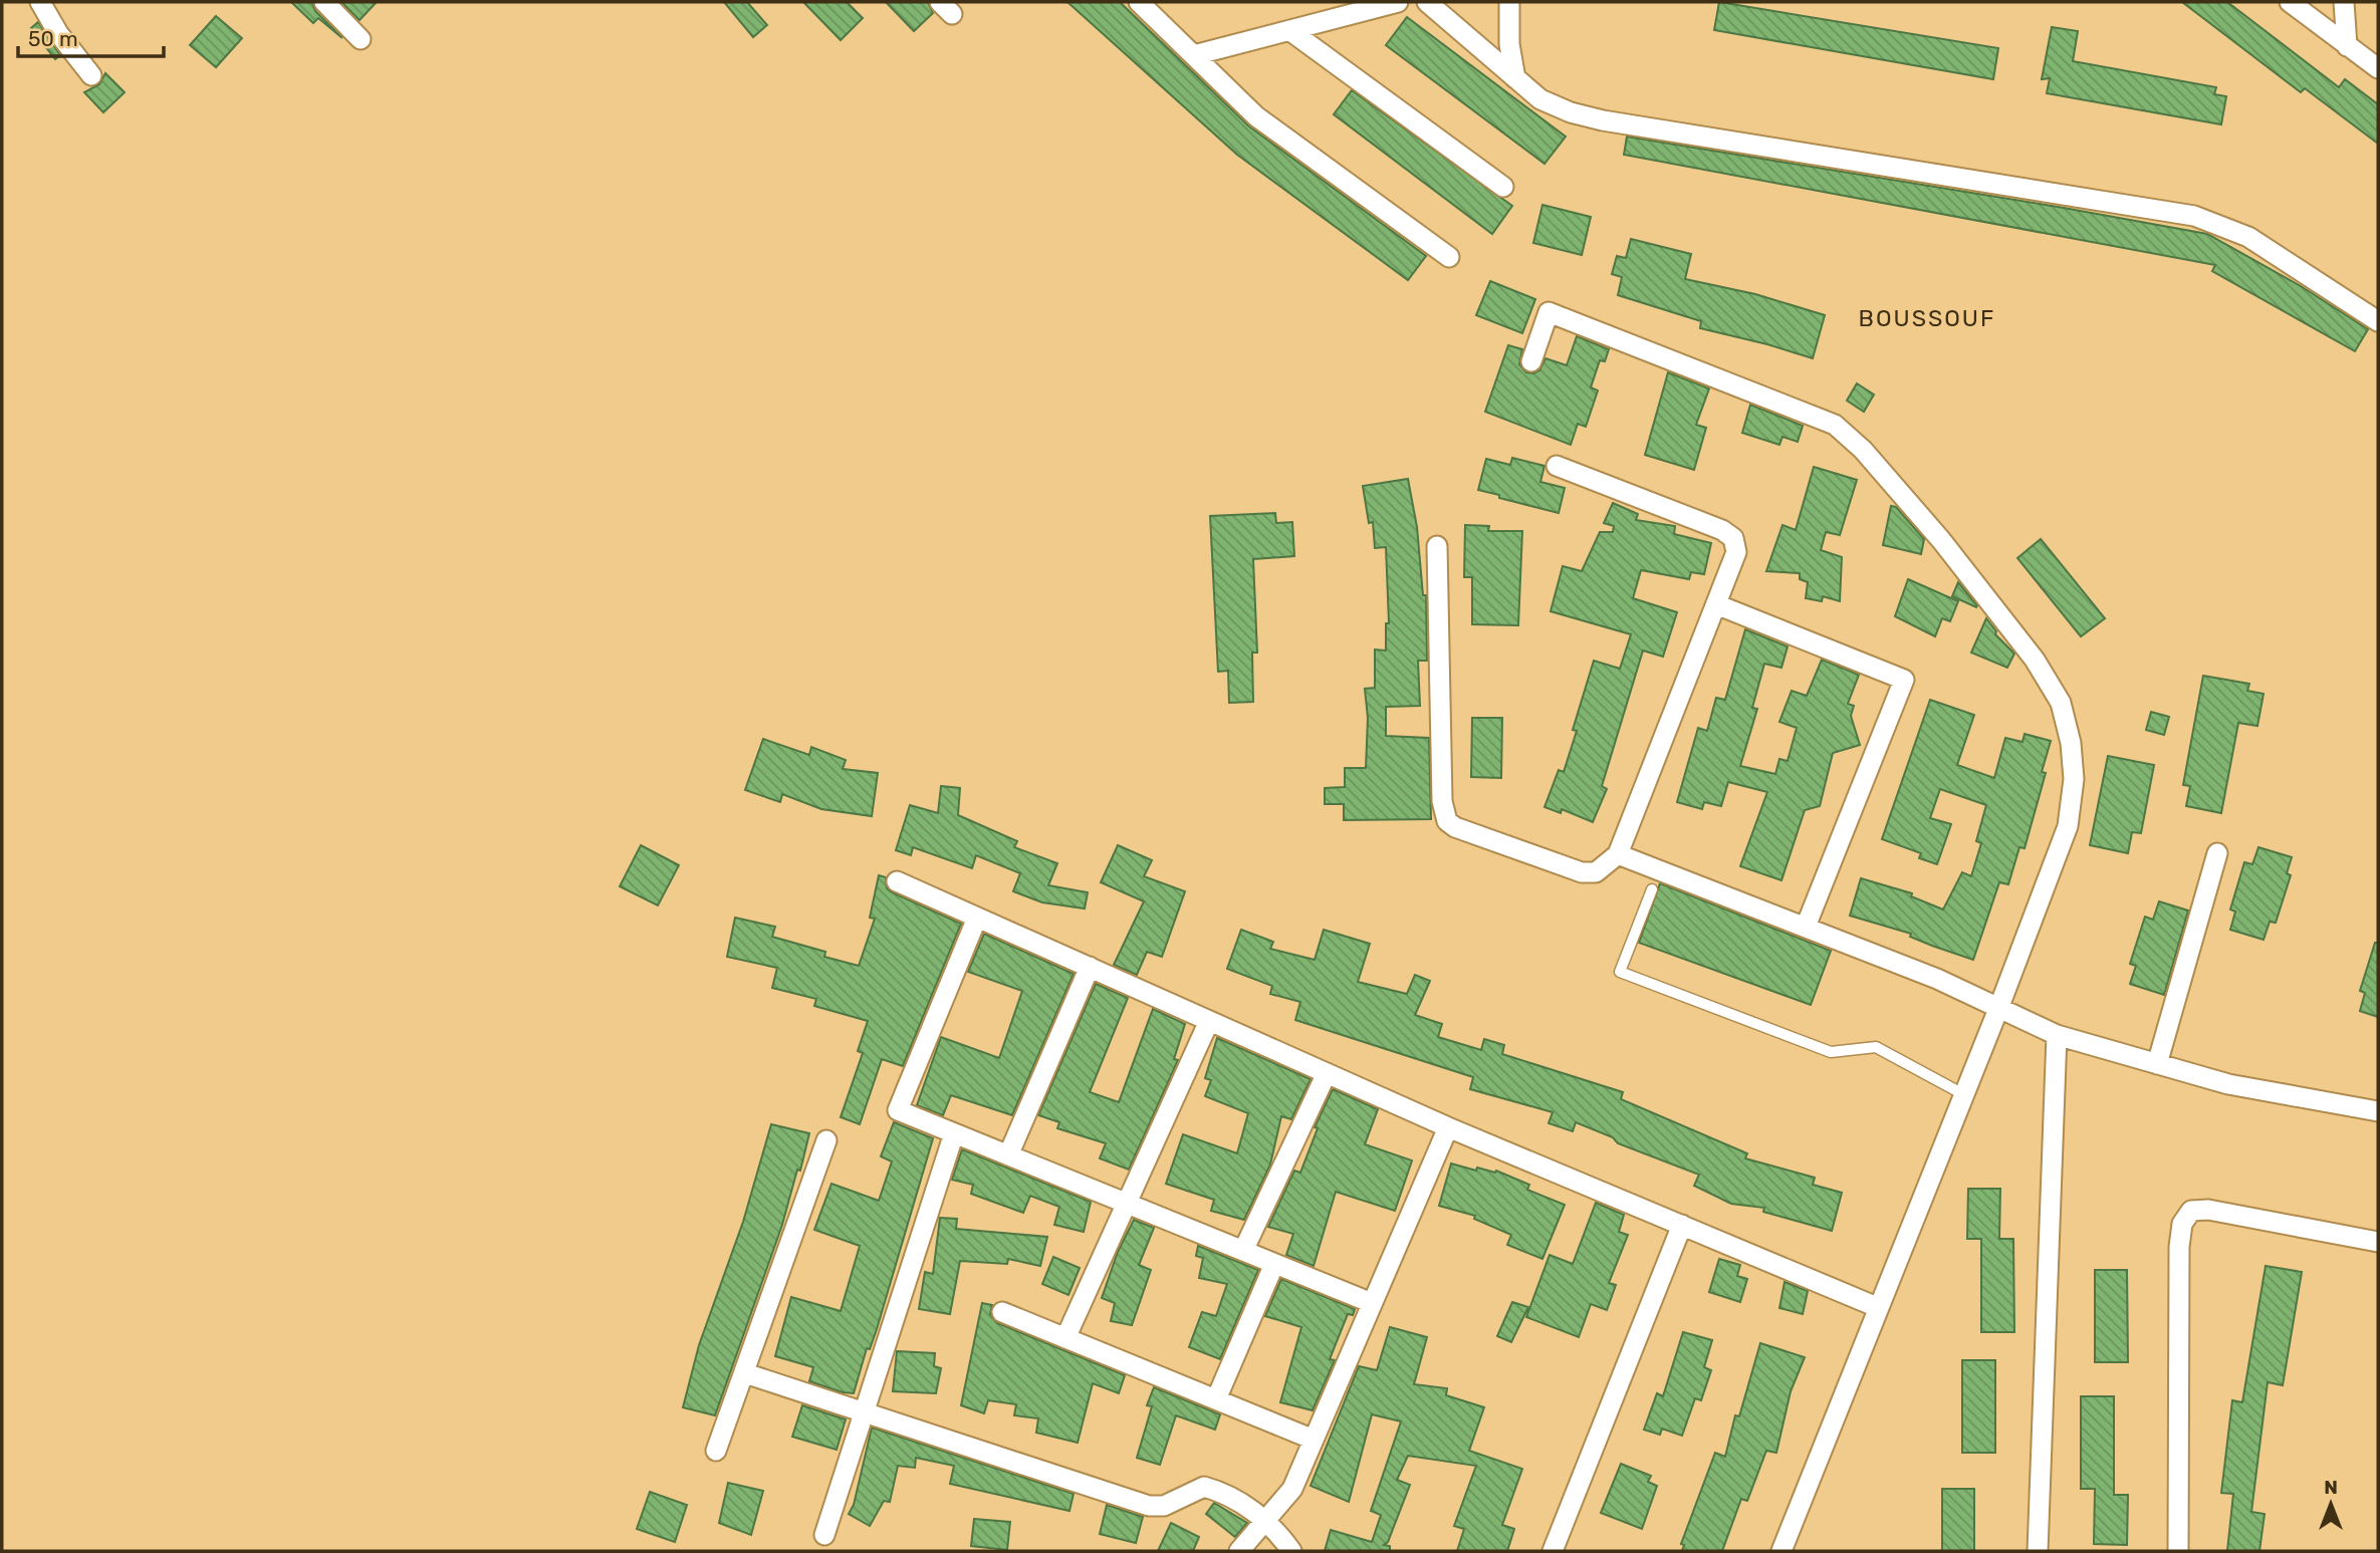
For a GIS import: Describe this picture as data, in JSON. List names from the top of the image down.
{
  "districts": ["BOUSSOUF"],
  "scale_bar": "50 m",
  "north": "top"
}
